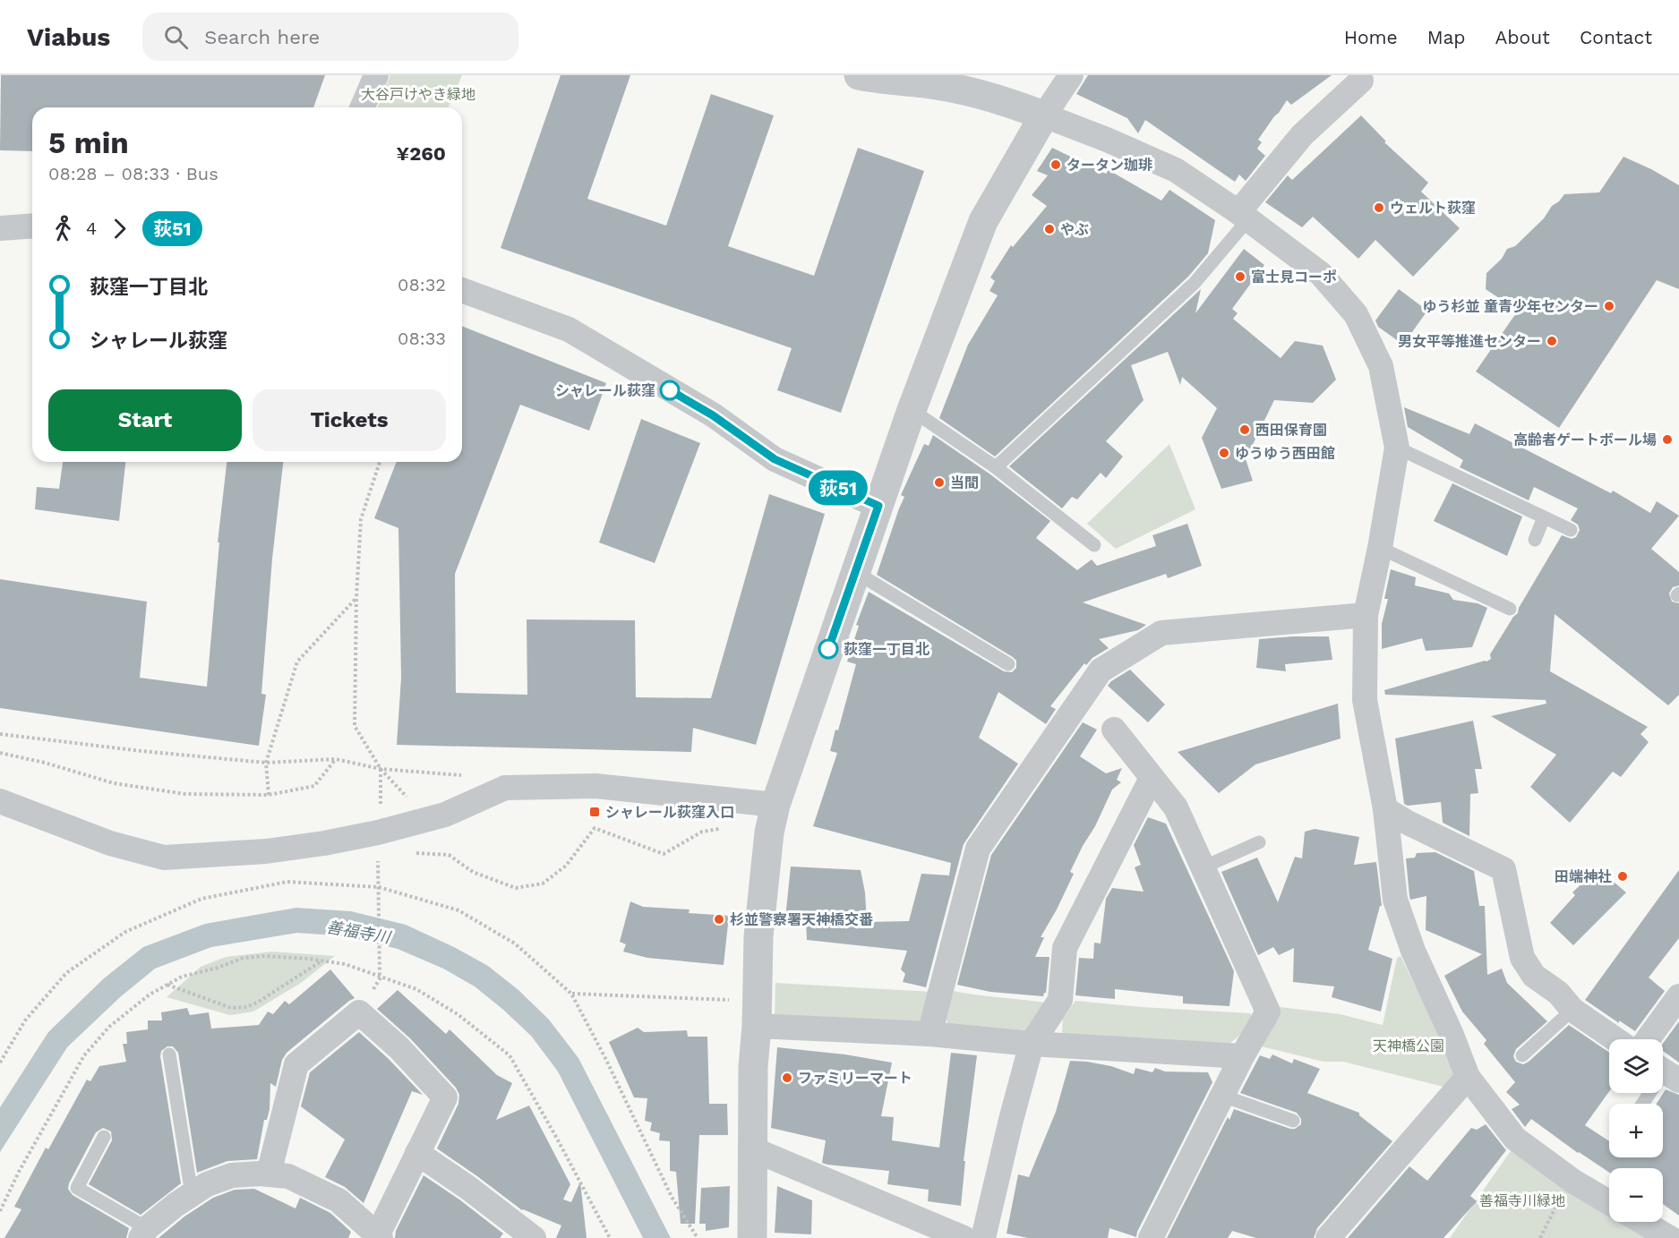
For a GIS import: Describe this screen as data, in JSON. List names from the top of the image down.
{
  "water": ["善福寺川"],
  "parks": ["大谷戸けやき緑地", "天神橋公園", "善福寺川緑地"],
  "places": {
    "other": [
      "タータン珈琲",
      "ウェルト荻窪",
      "やぶ",
      "富士見コーポ",
      "ゆう杉並 童青少年センター",
      "男女平等推進センター",
      "シャレール荻窪",
      "西田保育園",
      "高齢者ゲートボール場",
      "ゆうゆう西田館",
      "当間",
      "荻窪一丁目北",
      "田端神社",
      "杉並警察署天神橋交番",
      "ファミリーマート"
    ],
    "transit": ["シャレール荻窪入口"]
  },
  "lines": ["bus line 荻51"],
  "page": {
    "header": "Viabus",
    "search": "Search here",
    "nav": [
      "Home",
      "Map",
      "About",
      "Contact"
    ],
    "on_map": "荻51",
    "heading": ["5 min", "08:28 – 08:33 · Bus", "¥260"],
    "legs": ["4", "荻51"],
    "list": [
      {
        "name": "荻窪一丁目北",
        "value": "08:32"
      },
      {
        "name": "シャレール荻窪",
        "value": "08:33"
      }
    ],
    "buttons": ["Start", "Tickets"],
    "map_buttons": ["+", "−"]
  }
}
